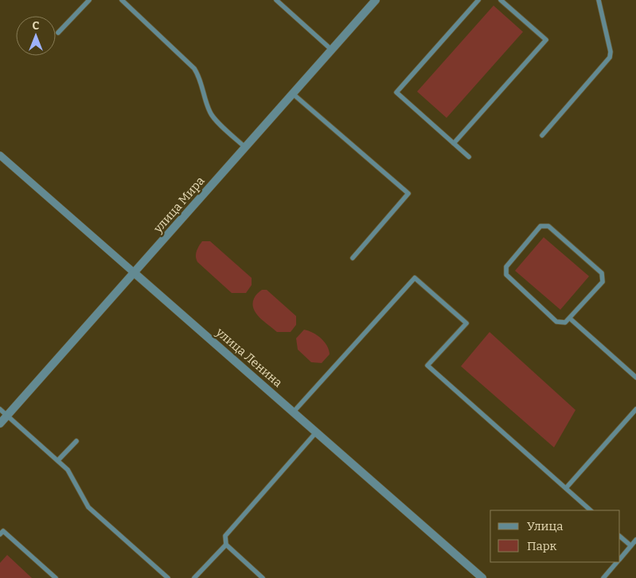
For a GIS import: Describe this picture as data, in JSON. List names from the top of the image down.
{
  "streets": {
    "street": ["улица Мира", "улица Ленина"]
  },
  "crossings": [
    ["улица Мира", "улица Ленина"]
  ],
  "legend": ["Улица", "Парк"],
  "north": "top"
}
